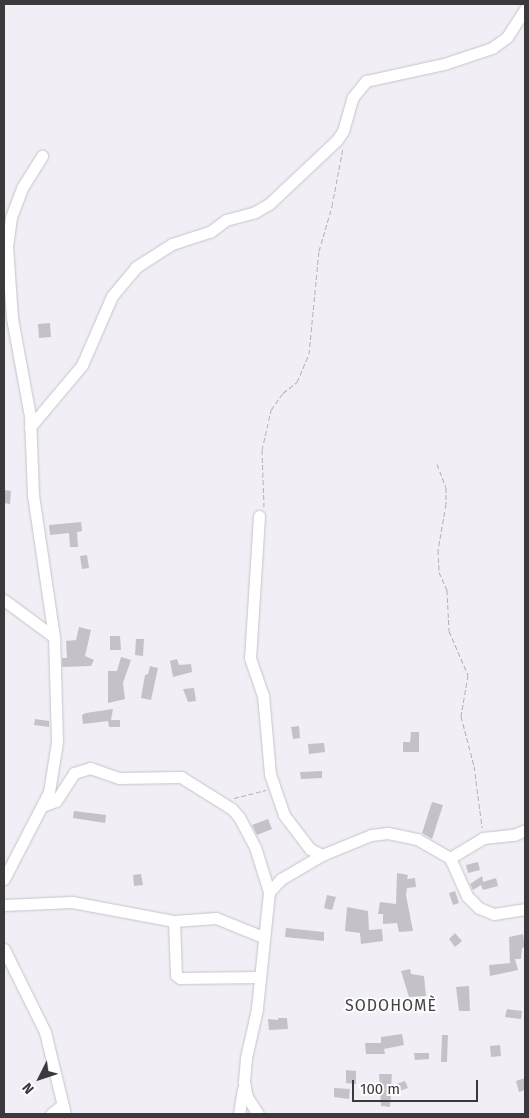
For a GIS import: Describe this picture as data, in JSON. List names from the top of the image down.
{
  "districts": ["SODOHOMÈ"],
  "scale_bar": "100 m",
  "north": "bottom left"
}
